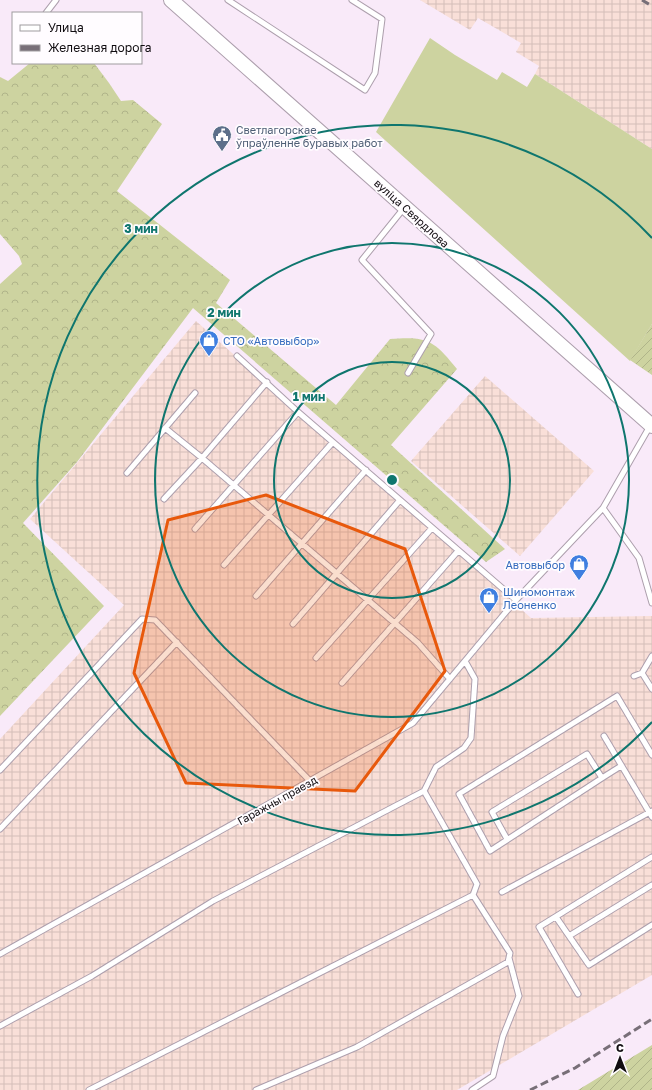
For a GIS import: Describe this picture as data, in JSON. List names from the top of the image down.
{
  "streets": {
    "main road": ["вуліца Свярдлова"],
    "lane": ["Гаражны праезд"]
  },
  "crossings": [
    ["вуліца Свярдлова", "Гаражны праезд"]
  ],
  "places": {
    "public building": ["Светлагорскае ўпраўленне буравых работ"],
    "shop": ["СТО «Автовыбор»", "Автовыбор", "Шиномонтаж Леоненко"]
  },
  "legend": ["Улица", "Железная дорога"],
  "north": "top",
  "rings": ["3 мин", "2 мин", "1 мин"]
}
